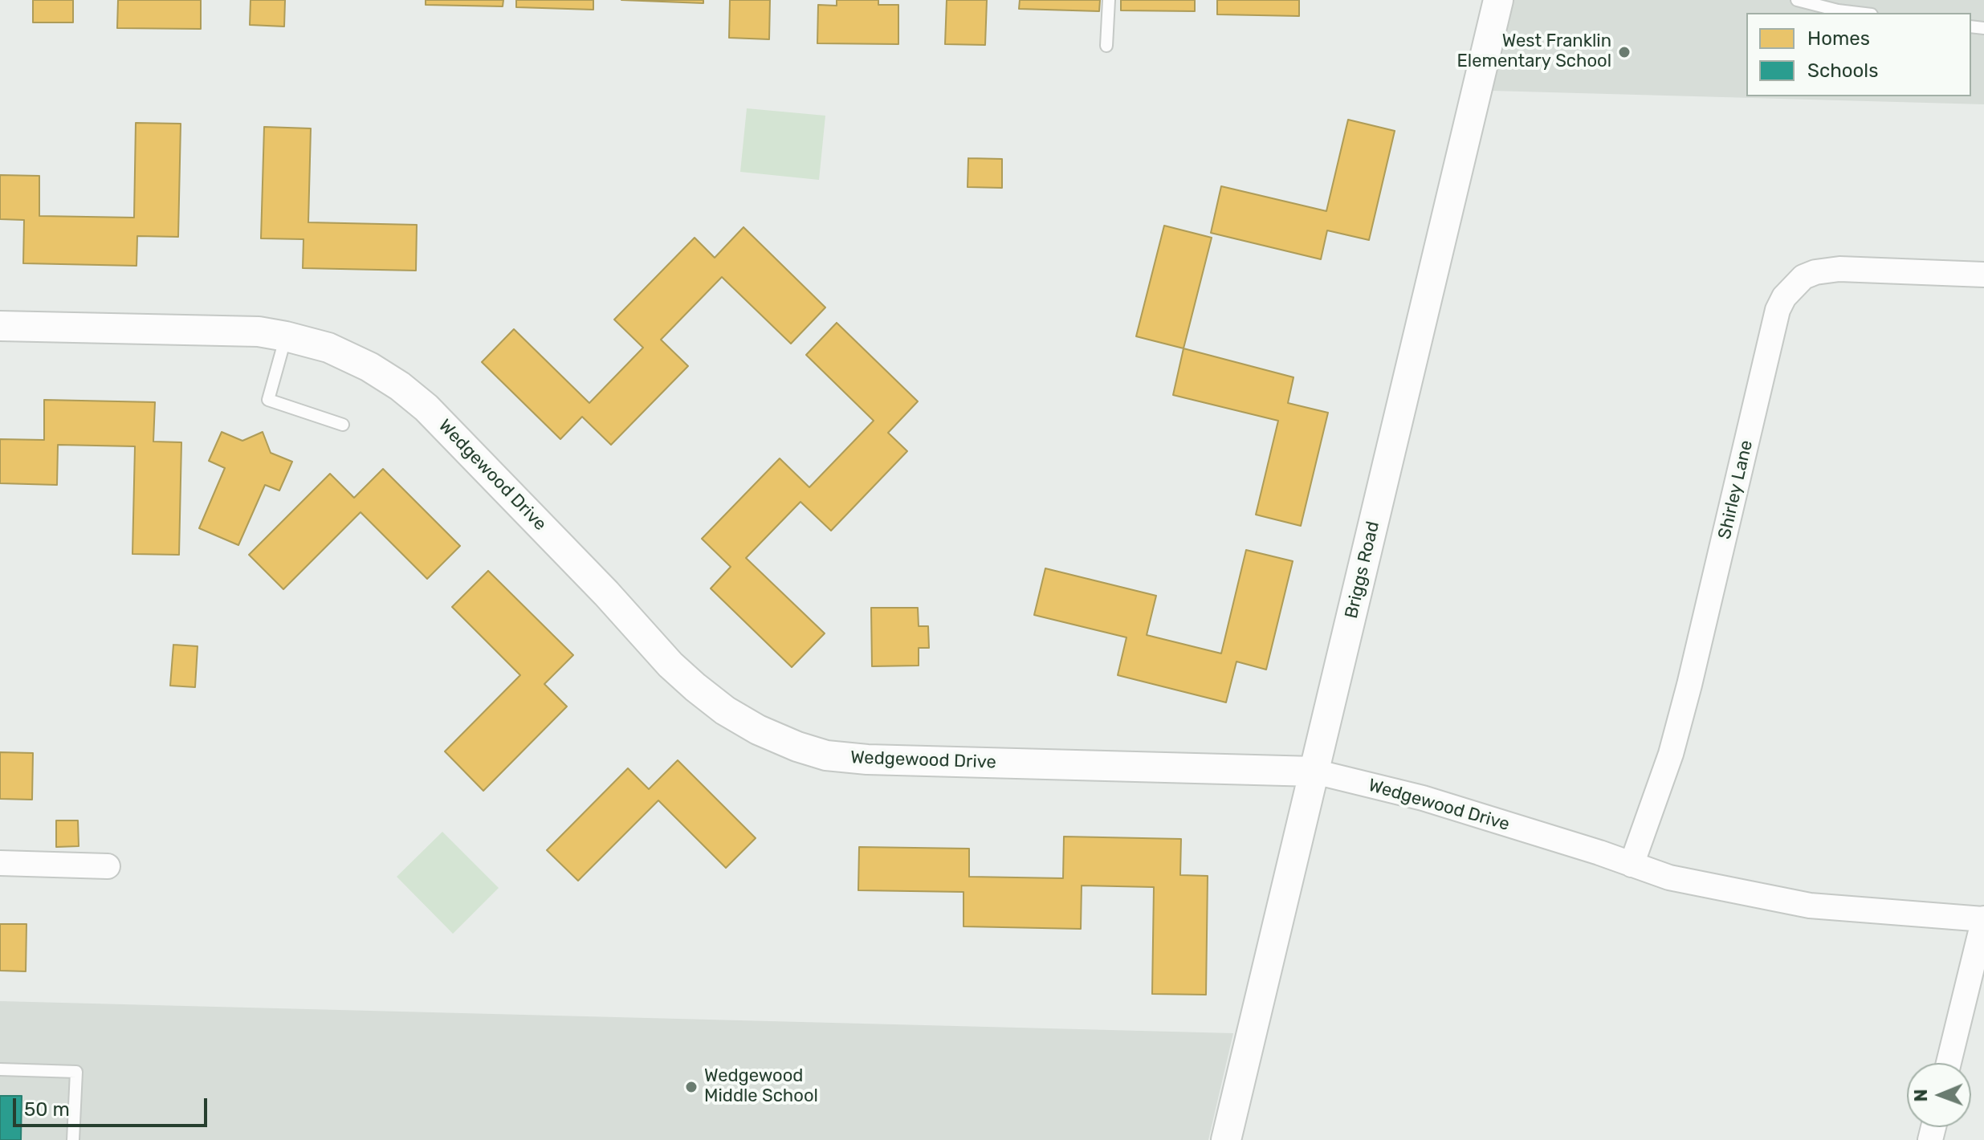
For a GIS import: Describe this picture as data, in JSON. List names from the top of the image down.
{
  "streets": {
    "street": ["Wedgewood Drive", "Shirley Lane", "Briggs Road"]
  },
  "crossings": [
    ["Wedgewood Drive", "Shirley Lane"],
    ["Wedgewood Drive", "Briggs Road"]
  ],
  "places": ["West Franklin Elementary School", "Wedgewood Middle School"],
  "legend": ["Homes", "Schools"],
  "scale_bar": "50 m",
  "north": "left"
}
